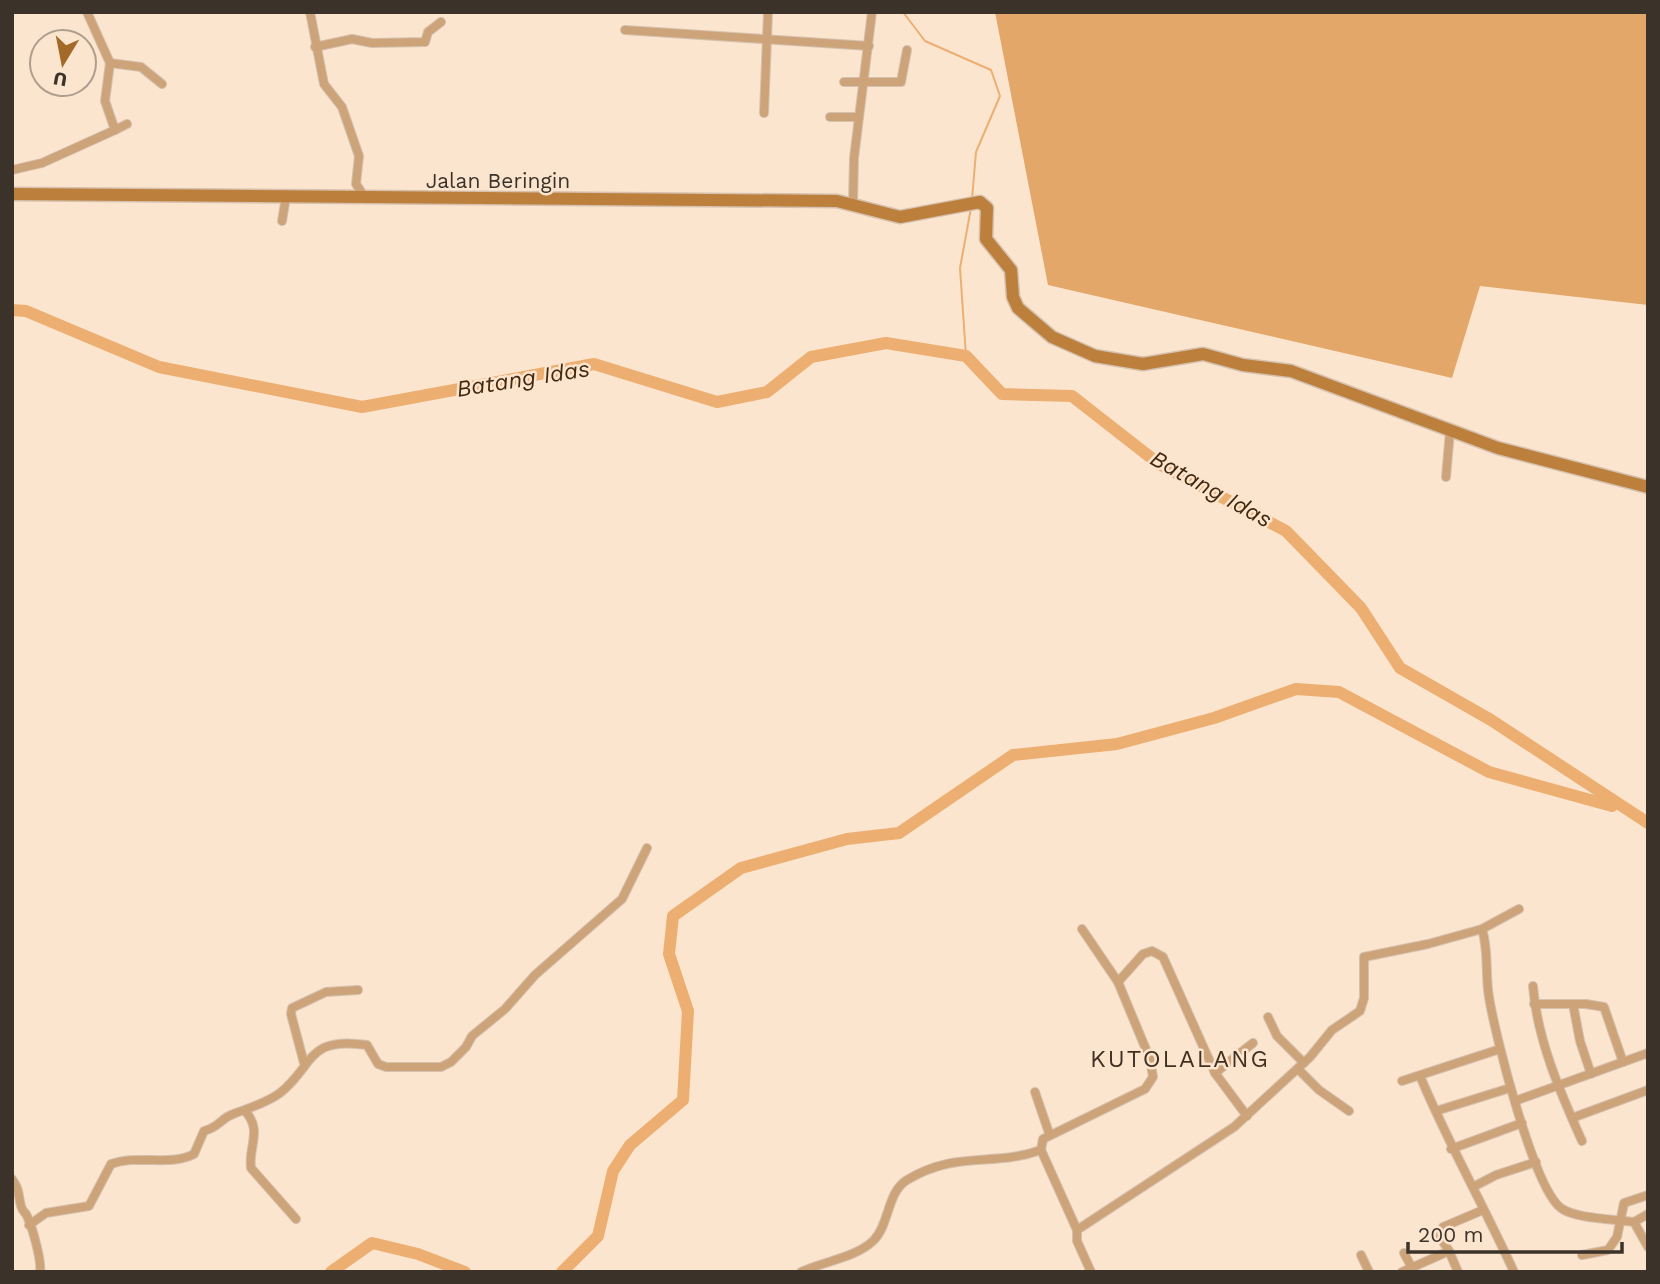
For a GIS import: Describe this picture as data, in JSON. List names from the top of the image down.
{
  "streets": {
    "street": ["Jalan Beringin"]
  },
  "districts": ["KUTOLALANG"],
  "water": ["Batang Idas"],
  "scale_bar": "200 m",
  "north": "bottom"
}
